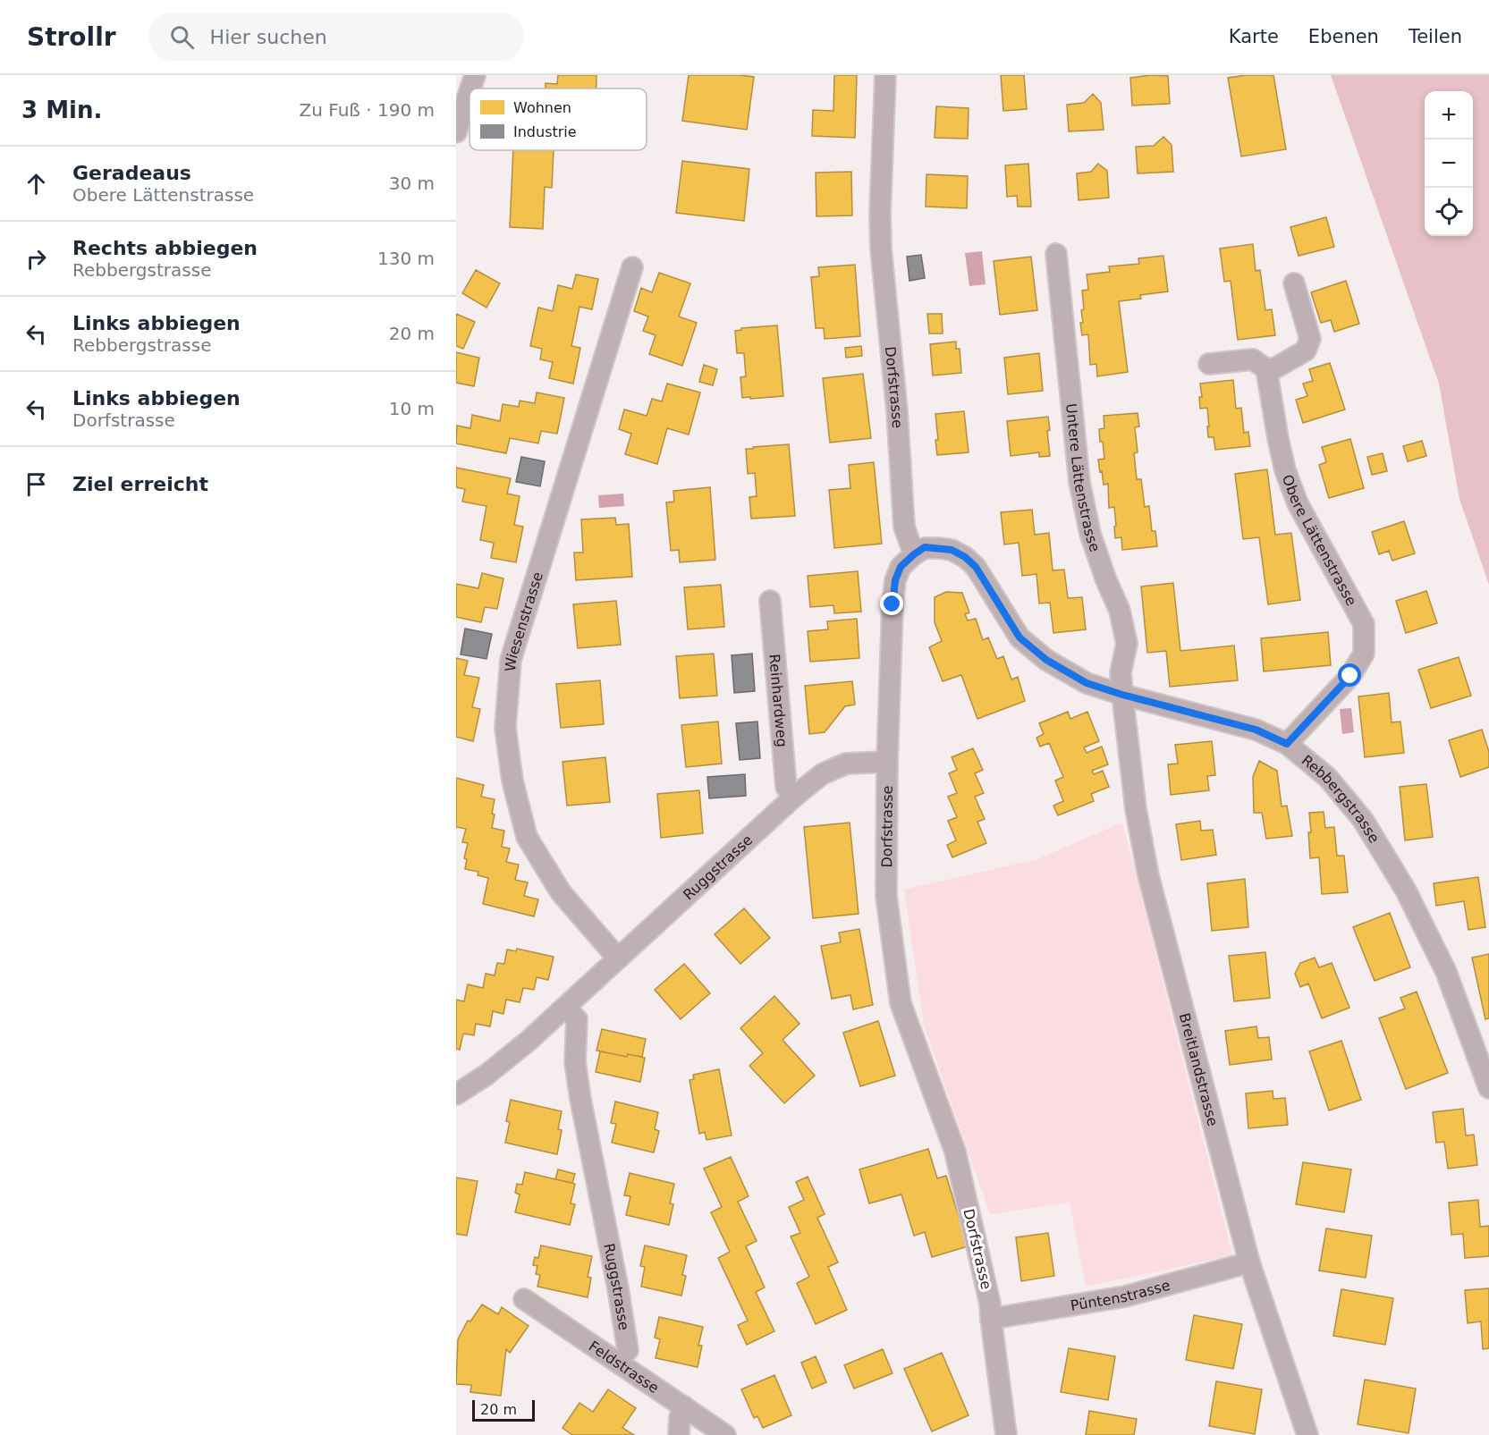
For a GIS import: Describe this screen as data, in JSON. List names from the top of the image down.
{
  "streets": {
    "street": [
      "Dorfstrasse",
      "Untere Lättenstrasse",
      "Obere Lättenstrasse",
      "Wiesenstrasse",
      "Reinhardweg",
      "Rebbergstrasse",
      "Ruggstrasse",
      "Breitlandstrasse",
      "Püntenstrasse",
      "Feldstrasse"
    ]
  },
  "crossings": [
    ["Dorfstrasse", "Rebbergstrasse"],
    ["Dorfstrasse", "Ruggstrasse"],
    ["Dorfstrasse", "Püntenstrasse"],
    ["Untere Lättenstrasse", "Rebbergstrasse"],
    ["Untere Lättenstrasse", "Breitlandstrasse"],
    ["Obere Lättenstrasse", "Rebbergstrasse"],
    ["Wiesenstrasse", "Ruggstrasse"],
    ["Reinhardweg", "Ruggstrasse"],
    ["Rebbergstrasse", "Breitlandstrasse"],
    ["Breitlandstrasse", "Püntenstrasse"]
  ],
  "legend": ["Wohnen", "Industrie"],
  "scale_bar": "20 m",
  "page": {
    "header": "Strollr",
    "search": "Hier suchen",
    "nav": ["Karte", "Ebenen", "Teilen"],
    "heading": ["3 Min.", "Zu Fuß · 190 m"],
    "map_buttons": ["+", "−"],
    "list": [
      ["Geradeaus", "Obere Lättenstrasse", "30 m"],
      ["Rechts abbiegen", "Rebbergstrasse", "130 m"],
      ["Links abbiegen", "Rebbergstrasse", "20 m"],
      ["Links abbiegen", "Dorfstrasse", "10 m"],
      "Ziel erreicht"
    ],
    "scale": "20 m"
  }
}
